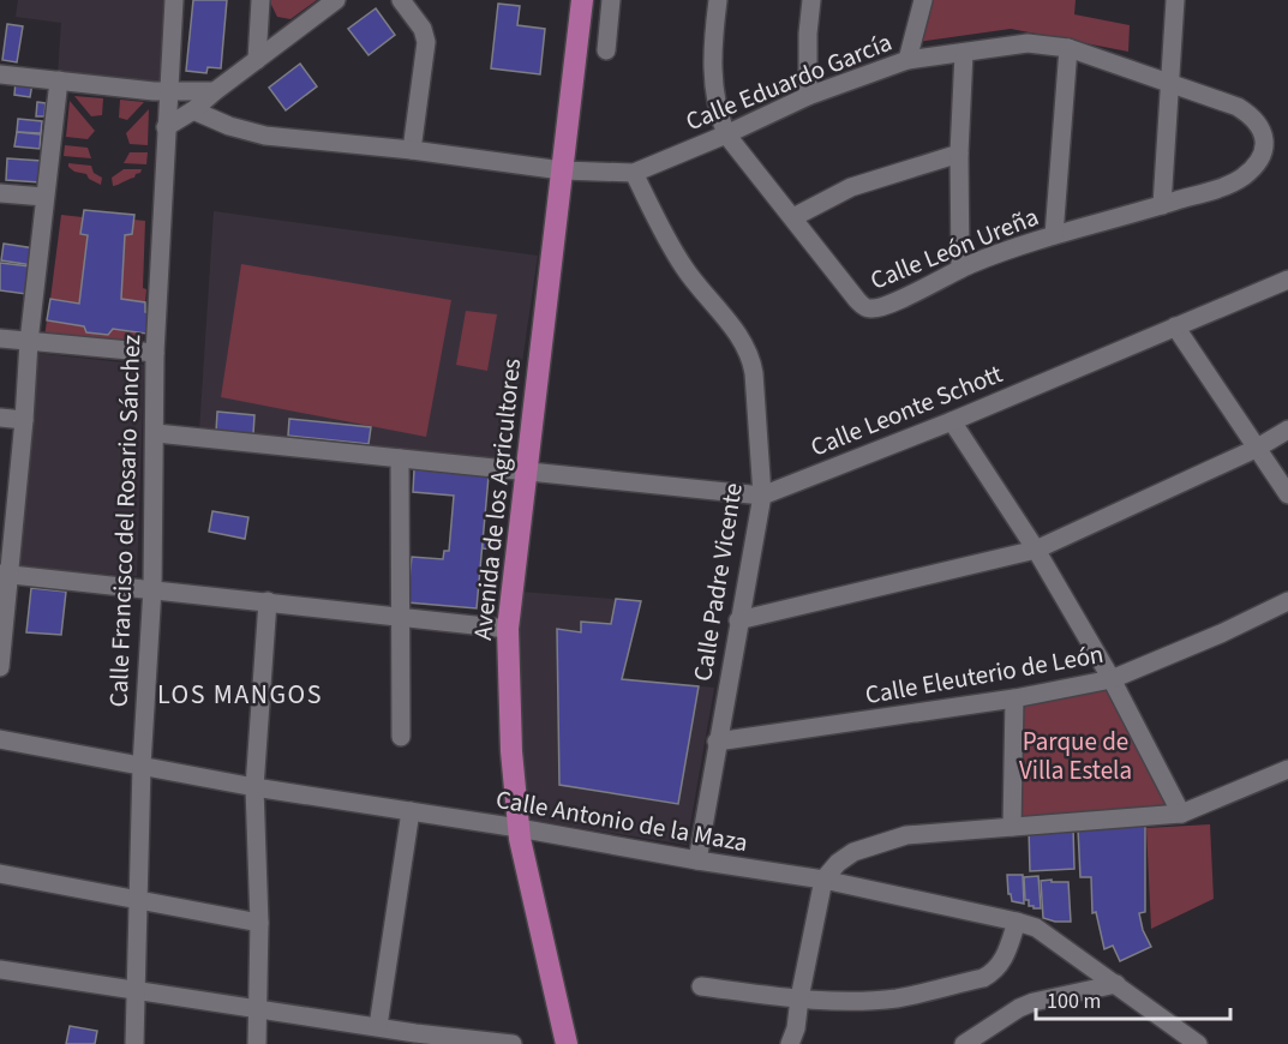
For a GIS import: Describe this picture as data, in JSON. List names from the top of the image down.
{
  "streets": {
    "main road": ["Avenida de los Agricultores"],
    "street": [
      "Calle Eduardo García",
      "Calle León Ureña",
      "Calle Leonte Schott",
      "Calle Francisco del Rosario Sánchez",
      "Calle Padre Vicente",
      "Calle Eleuterio de León",
      "Calle Antonio de la Maza"
    ]
  },
  "crossings": [
    ["Calle Eduardo García", "Calle León Ureña"],
    ["Calle Eduardo García", "Avenida de los Agricultores"],
    ["Calle Eduardo García", "Calle Padre Vicente"],
    ["Calle Leonte Schott", "Avenida de los Agricultores"],
    ["Calle Leonte Schott", "Calle Francisco del Rosario Sánchez"],
    ["Calle Leonte Schott", "Calle Padre Vicente"],
    ["Avenida de los Agricultores", "Calle Antonio de la Maza"],
    ["Calle Francisco del Rosario Sánchez", "Calle Antonio de la Maza"],
    ["Calle Padre Vicente", "Calle Eleuterio de León"],
    ["Calle Padre Vicente", "Calle Antonio de la Maza"]
  ],
  "districts": ["LOS MANGOS"],
  "parks": ["Parque de Villa Estela"],
  "scale_bar": "100 m"
}
